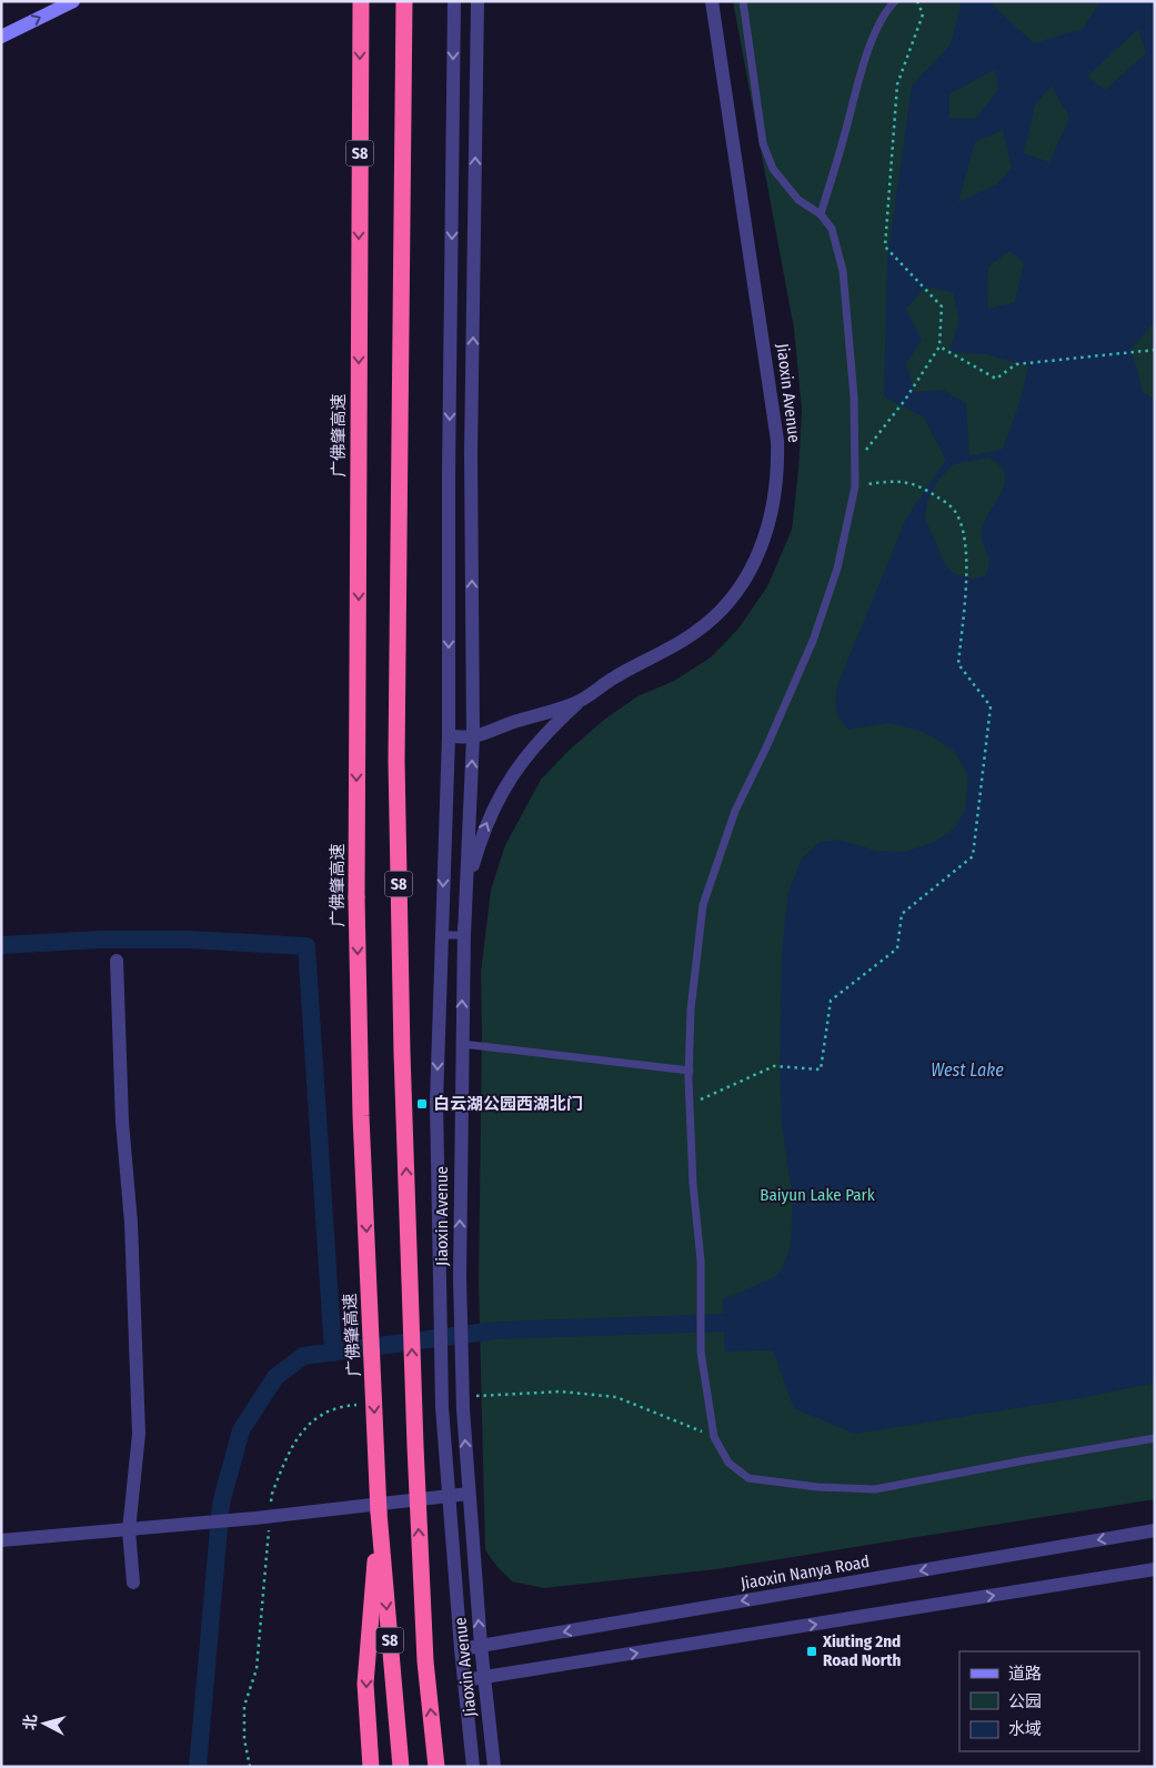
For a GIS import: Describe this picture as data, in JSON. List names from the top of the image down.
{
  "streets": {
    "highway": ["S8", "广佛肇高速"],
    "street": ["Jiaoxin Avenue", "Jiaoxin Nanya Road"]
  },
  "crossings": [
    ["Jiaoxin Avenue", "Jiaoxin Nanya Road"]
  ],
  "water": ["West Lake"],
  "parks": ["Baiyun Lake Park"],
  "places": {
    "transit": ["白云湖公园西湖北门", "Xiuting 2nd Road North"]
  },
  "legend": ["道路", "公园", "水域"],
  "north": "left"
}
